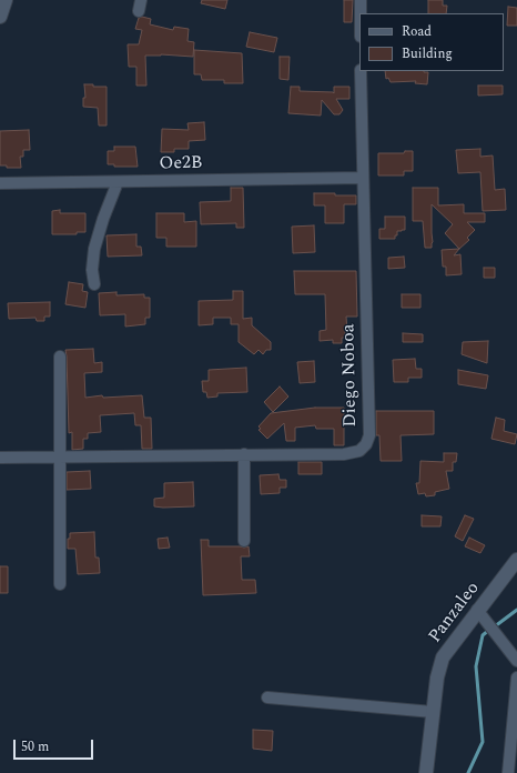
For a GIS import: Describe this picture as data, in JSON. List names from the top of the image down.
{
  "streets": {
    "street": ["Oe2B", "Diego Noboa", "Panzaleo"]
  },
  "crossings": [
    ["Oe2B", "Diego Noboa"]
  ],
  "legend": ["Road", "Building"],
  "scale_bar": "50 m"
}
